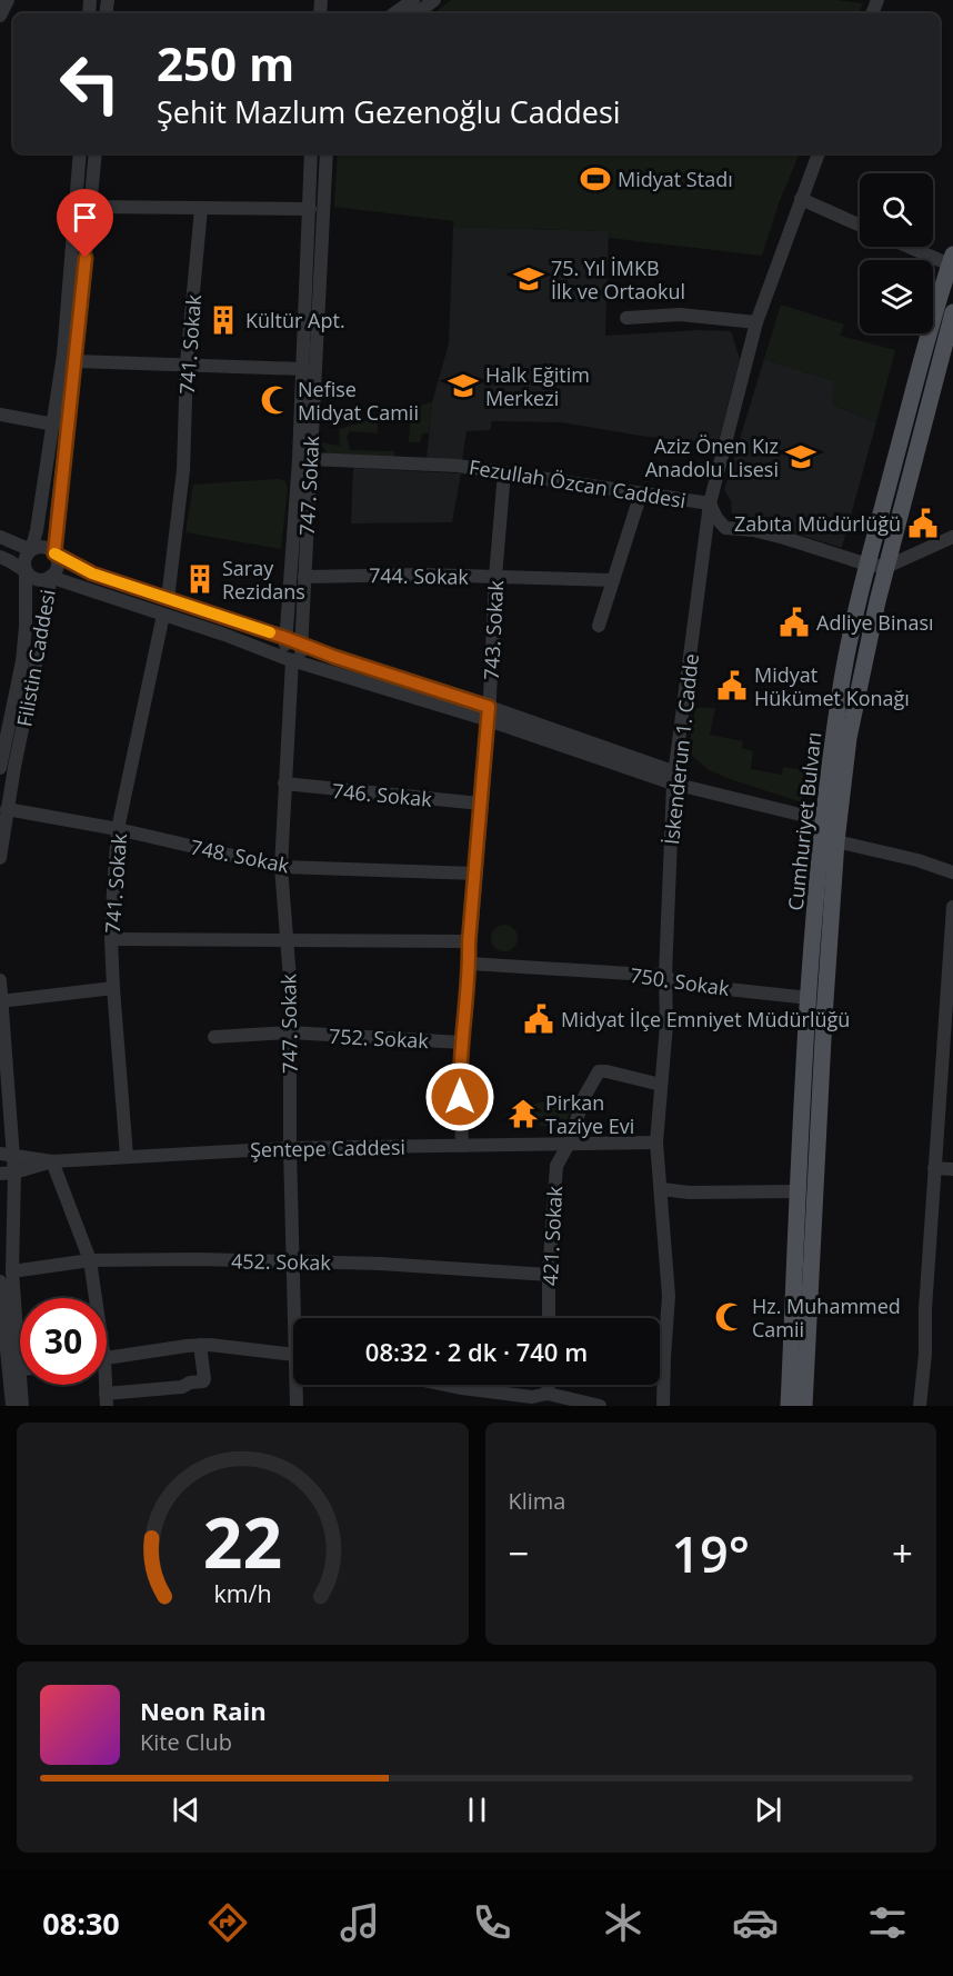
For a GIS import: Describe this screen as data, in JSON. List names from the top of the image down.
{
  "streets": {
    "main road": ["Cumhuriyet Bulvarı"],
    "street": [
      "741. Sokak",
      "Fezullah Özcan Caddesi",
      "747. Sokak",
      "744. Sokak",
      "743. Sokak",
      "Filistin Caddesi",
      "İskenderun 1. Cadde",
      "746. Sokak",
      "748. Sokak",
      "750. Sokak",
      "752. Sokak",
      "Şentepe Caddesi",
      "421. Sokak",
      "452. Sokak"
    ]
  },
  "crossings": [
    ["741. Sokak", "748. Sokak"],
    ["741. Sokak", "Şentepe Caddesi"],
    ["Fezullah Özcan Caddesi", "747. Sokak"],
    ["Fezullah Özcan Caddesi", "743. Sokak"],
    ["Fezullah Özcan Caddesi", "İskenderun 1. Cadde"],
    ["Fezullah Özcan Caddesi", "Cumhuriyet Bulvarı"],
    ["747. Sokak", "744. Sokak"],
    ["747. Sokak", "746. Sokak"],
    ["747. Sokak", "748. Sokak"],
    ["747. Sokak", "752. Sokak"],
    ["747. Sokak", "Şentepe Caddesi"],
    ["747. Sokak", "452. Sokak"],
    ["744. Sokak", "743. Sokak"],
    ["743. Sokak", "746. Sokak"],
    ["743. Sokak", "748. Sokak"],
    ["743. Sokak", "750. Sokak"],
    ["743. Sokak", "752. Sokak"],
    ["743. Sokak", "Şentepe Caddesi"],
    ["Filistin Caddesi", "748. Sokak"],
    ["İskenderun 1. Cadde", "750. Sokak"],
    ["İskenderun 1. Cadde", "Şentepe Caddesi"],
    ["İskenderun 1. Cadde", "421. Sokak"],
    ["Cumhuriyet Bulvarı", "750. Sokak"],
    ["Şentepe Caddesi", "421. Sokak"],
    ["421. Sokak", "452. Sokak"]
  ],
  "places": {
    "sports": ["Midyat Stadı"],
    "school or university": ["75. Yıl İMKB İlk ve Ortaokul", "Halk Eğitim Merkezi", "Aziz Önen Kız Anadolu Lisesi"],
    "building": ["Kültür Apt.", "Saray Rezidans"],
    "mosque": ["Nefise Midyat Camii", "Hz. Muhammed Camii"],
    "public building": [
      "Zabıta Müdürlüğü",
      "Adliye Binası",
      "Midyat Hükümet Konağı",
      "Midyat İlçe Emniyet Müdürlüğü"
    ],
    "temple": ["Pirkan Taziye Evi"]
  },
  "page": {
    "turn": ["250 m", "Şehit Mazlum Gezenoğlu Caddesi"],
    "limit": "30",
    "trip": "08:32 · 2 dk · 740 m",
    "tile": "Klima",
    "heat": ["−", "19°", "+"],
    "song": ["Neon Rain", "Kite Club"],
    "tabs": "08:30",
    "gauge": ["22", "km/h"]
  }
}
